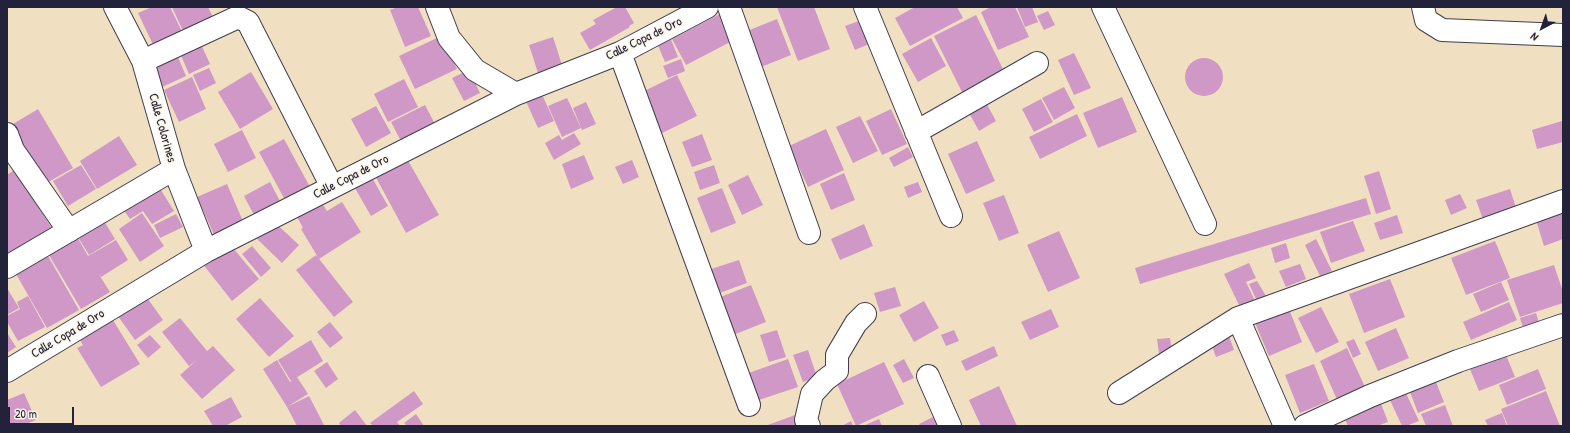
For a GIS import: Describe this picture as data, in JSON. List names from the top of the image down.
{
  "streets": {
    "street": ["Calle Copa de Oro", "Calle Colorines"]
  },
  "crossings": [
    ["Calle Copa de Oro", "Calle Colorines"]
  ],
  "scale_bar": "20 m",
  "north": "bottom left"
}
